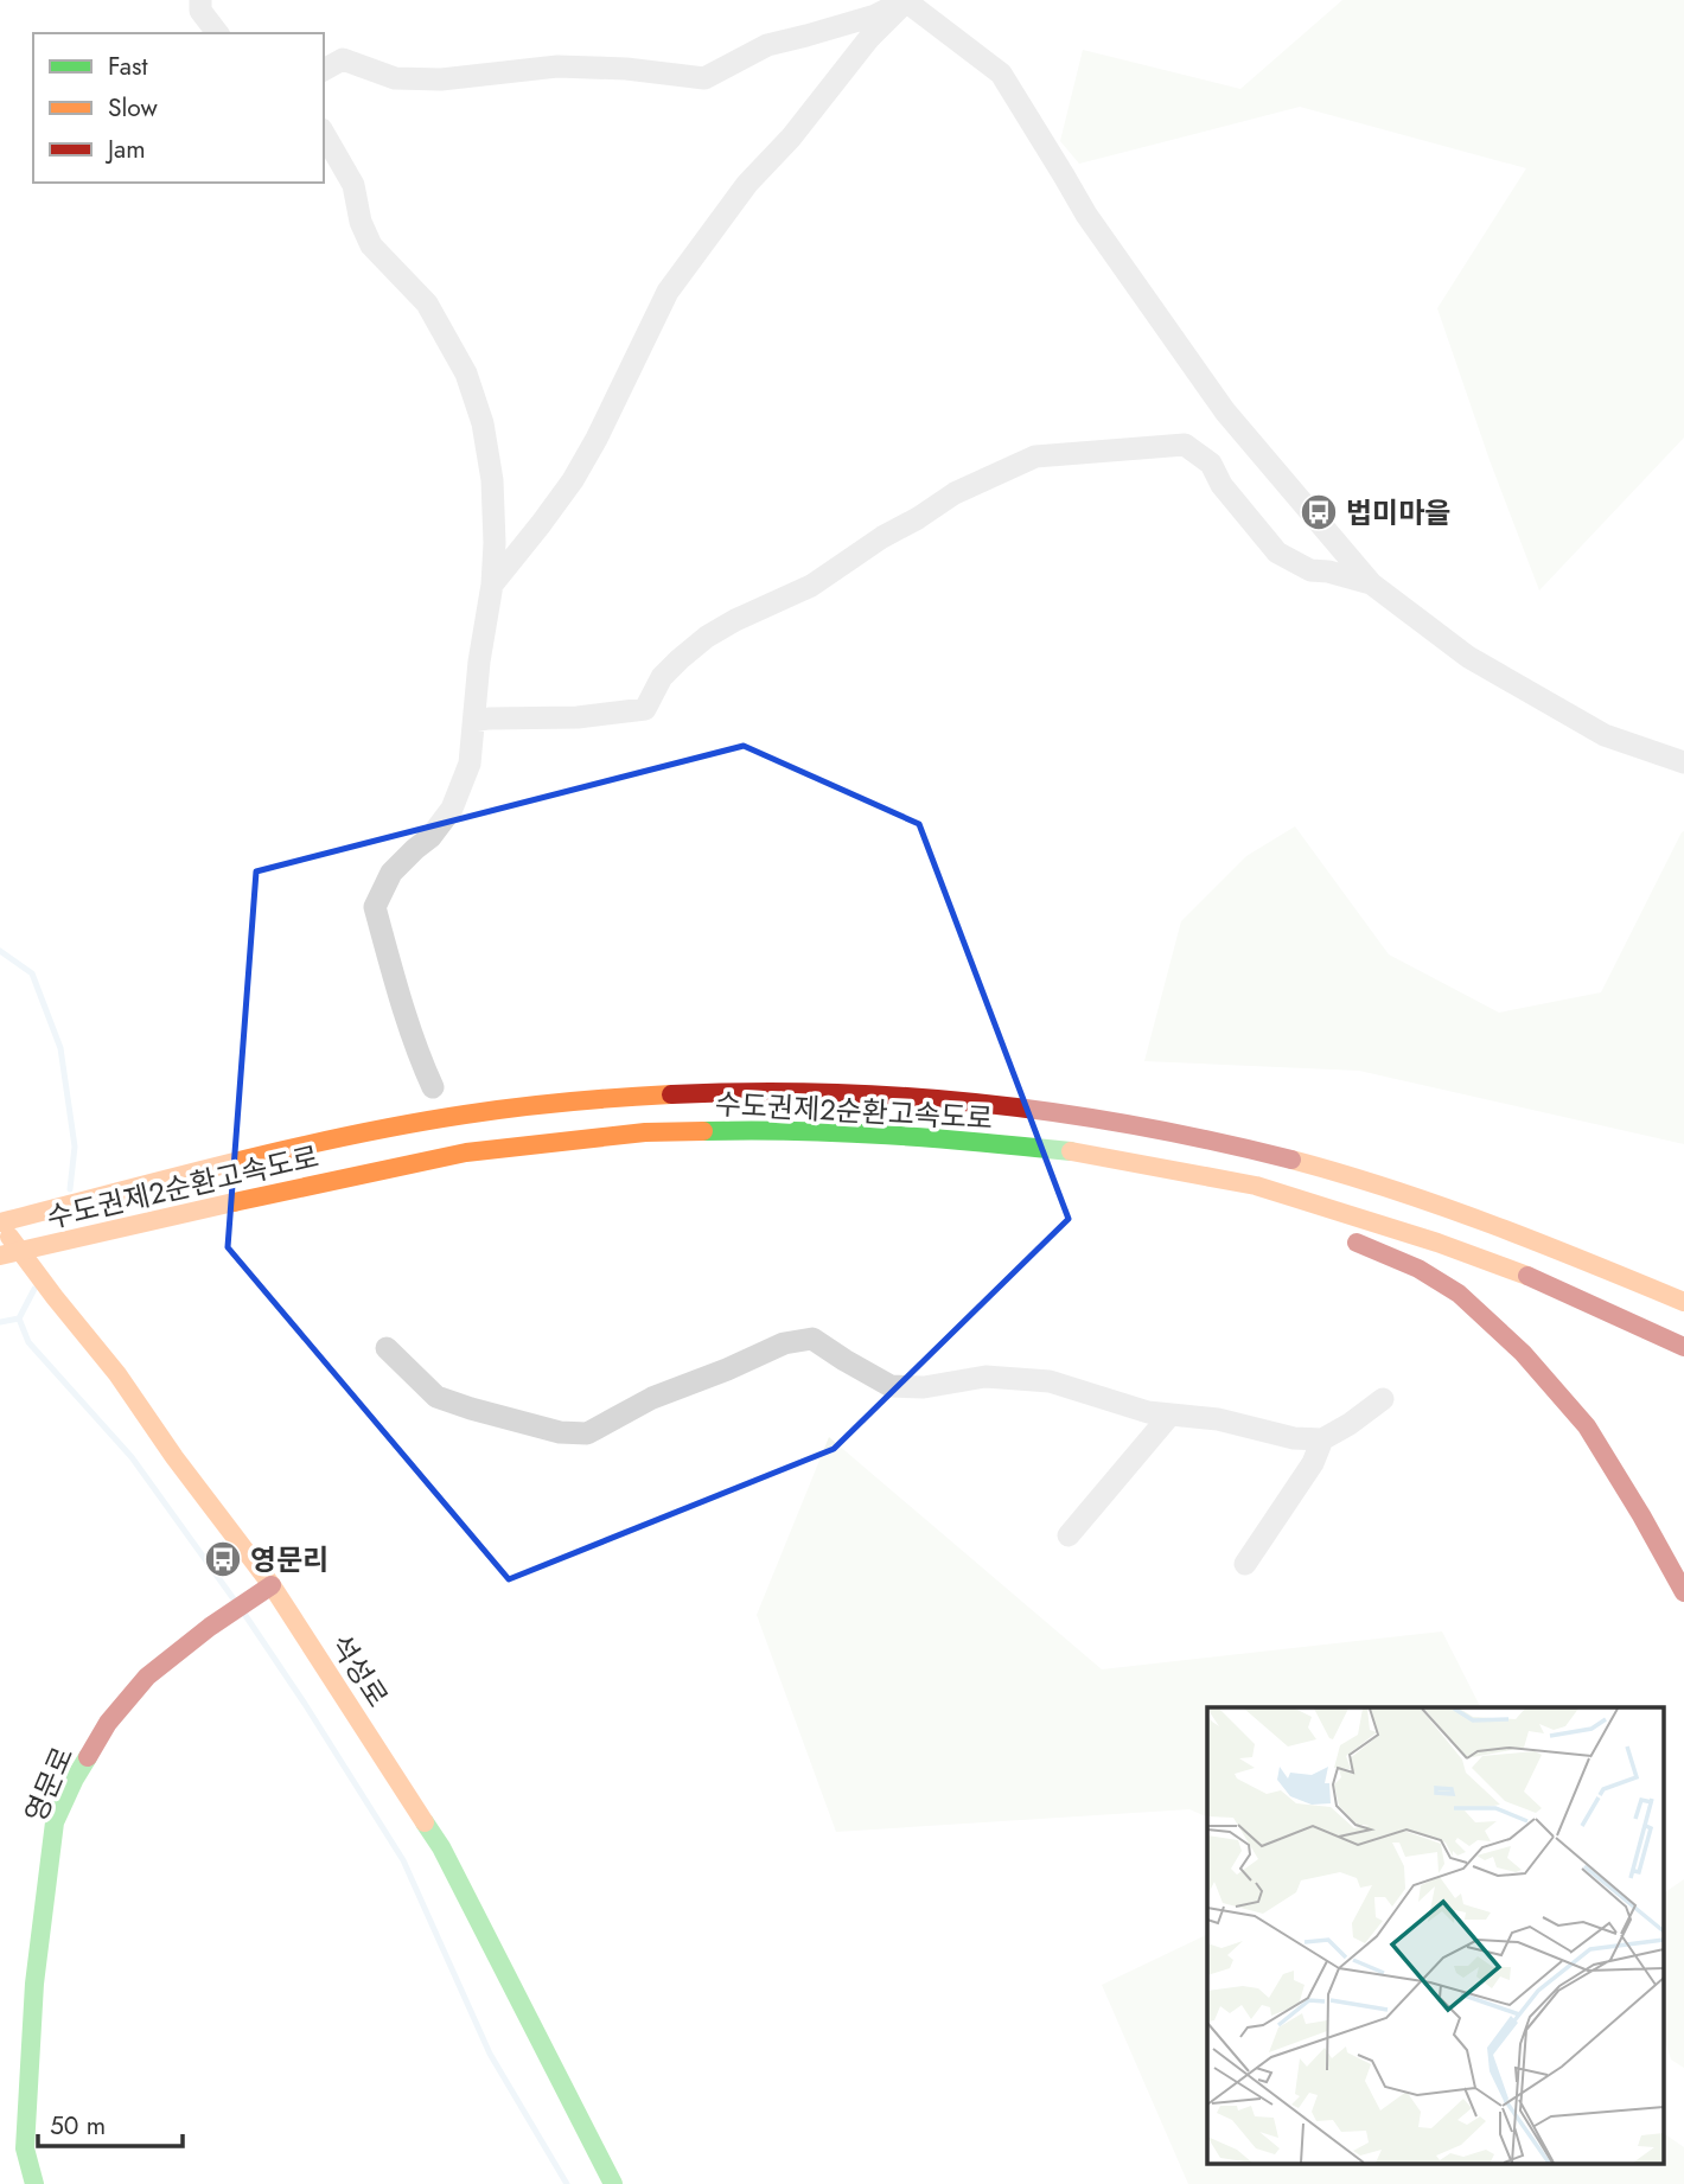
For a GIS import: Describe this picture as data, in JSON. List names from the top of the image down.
{
  "streets": {
    "main road": ["수도권제2순환고속도로", "석성로", "영문로"]
  },
  "crossings": [
    ["수도권제2순환고속도로", "석성로"],
    ["석성로", "영문로"]
  ],
  "places": {
    "bus stop": ["법미마을", "영문리"]
  },
  "legend": ["Fast", "Slow", "Jam"],
  "scale_bar": "50 m"
}
